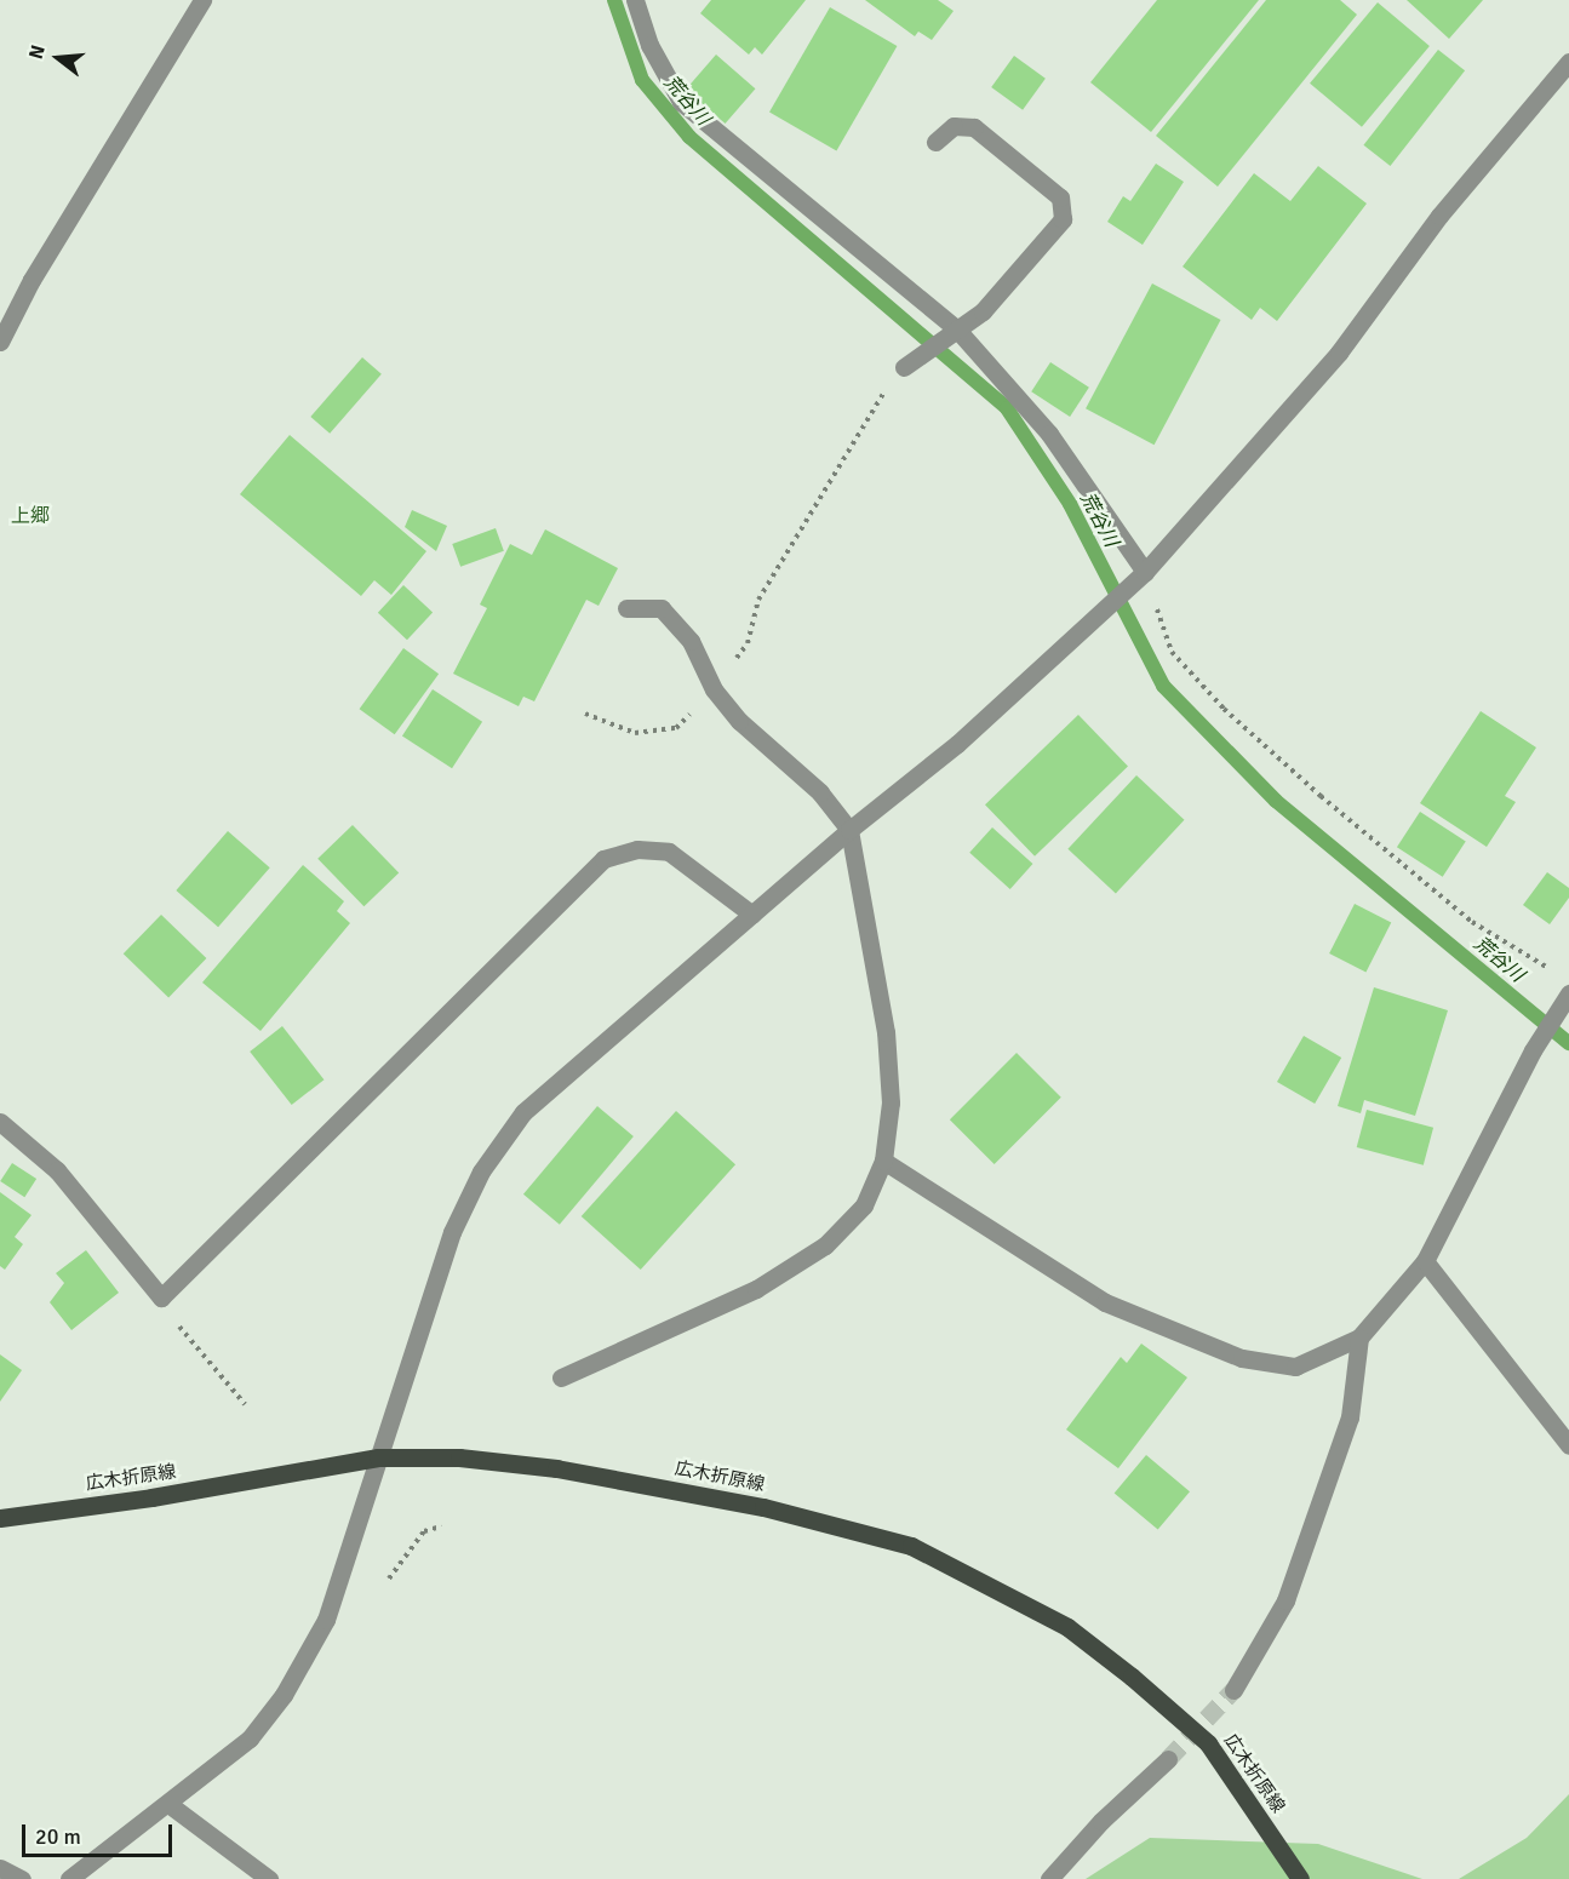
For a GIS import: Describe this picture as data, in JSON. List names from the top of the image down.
{
  "streets": {
    "main road": ["広木折原線"]
  },
  "districts": ["上郷"],
  "water": ["荒谷川"],
  "scale_bar": "20 m",
  "north": "left"
}
